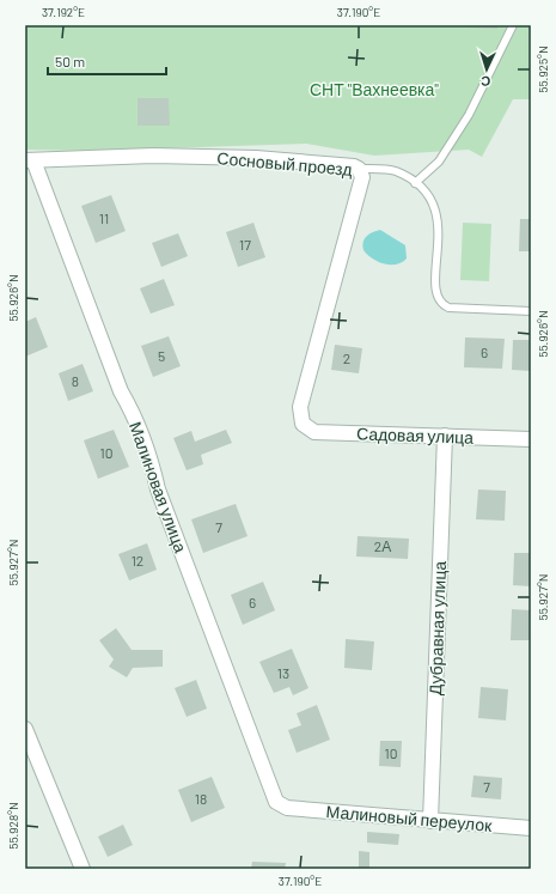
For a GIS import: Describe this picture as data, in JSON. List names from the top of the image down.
{
  "streets": {
    "street": [
      "Сосновый проезд",
      "Садовая улица",
      "Малиновая улица",
      "Дубравная улица",
      "Малиновый переулок"
    ]
  },
  "crossings": [
    ["Сосновый проезд", "Садовая улица"],
    ["Сосновый проезд", "Малиновая улица"],
    ["Садовая улица", "Дубравная улица"],
    ["Малиновая улица", "Малиновый переулок"],
    ["Дубравная улица", "Малиновый переулок"]
  ],
  "parks": ["СНТ \"Вахнеевка\""],
  "house_numbers": [
    "11",
    "17",
    "6",
    "5",
    "2",
    "8",
    "10",
    "7",
    "2А",
    "12",
    "6",
    "13",
    "10",
    "7",
    "18"
  ],
  "scale_bar": "50 m",
  "north": "bottom",
  "coordinates": [
    "37.192°E",
    "37.190°E",
    "55.925°N",
    "55.926°N",
    "55.927°N",
    "55.928°N"
  ]
}
